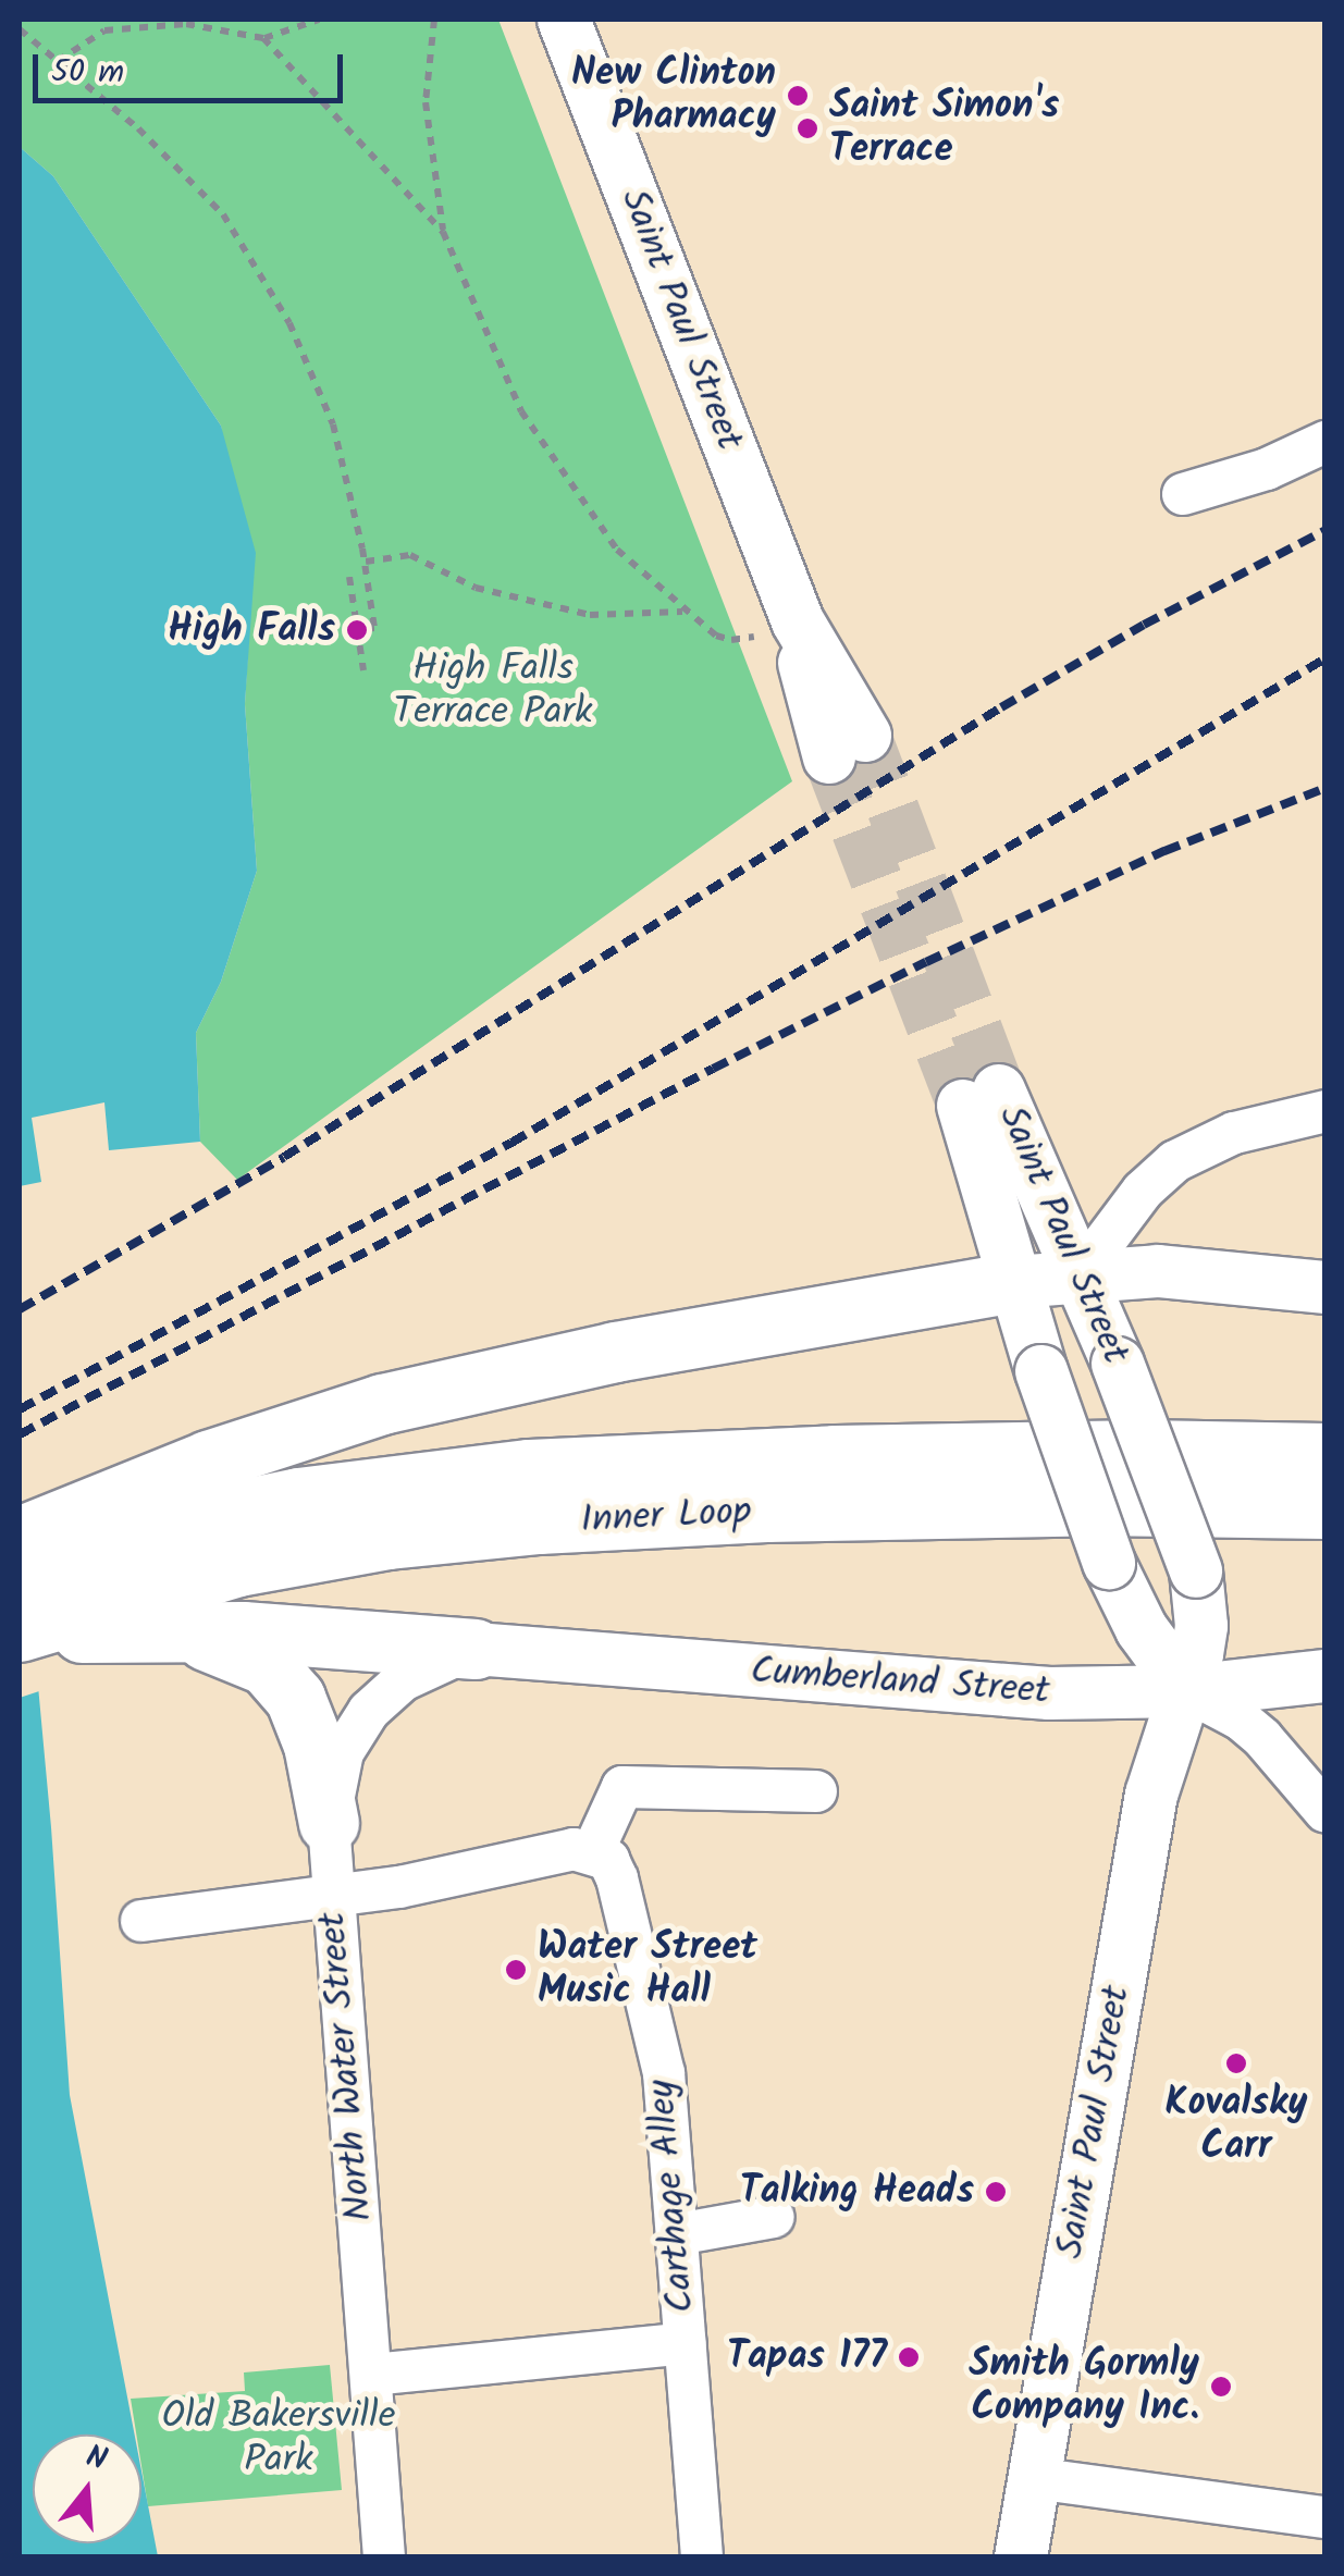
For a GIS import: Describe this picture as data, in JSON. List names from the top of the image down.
{
  "streets": {
    "highway": ["Inner Loop"],
    "main road": ["Saint Paul Street", "Cumberland Street"],
    "street": ["North Water Street", "Carthage Alley"]
  },
  "crossings": [
    ["Saint Paul Street", "Cumberland Street"],
    ["Cumberland Street", "North Water Street"]
  ],
  "parks": ["High Falls Terrace Park", "Old Bakersville Park"],
  "places": [
    "New Clinton Pharmacy",
    "Saint Simon's Terrace",
    "High Falls",
    "Water Street Music Hall",
    "Kovalsky Carr",
    "Talking Heads",
    "Tapas 177",
    "Smith Gormly Company Inc."
  ],
  "scale_bar": "50 m",
  "north": "top"
}
